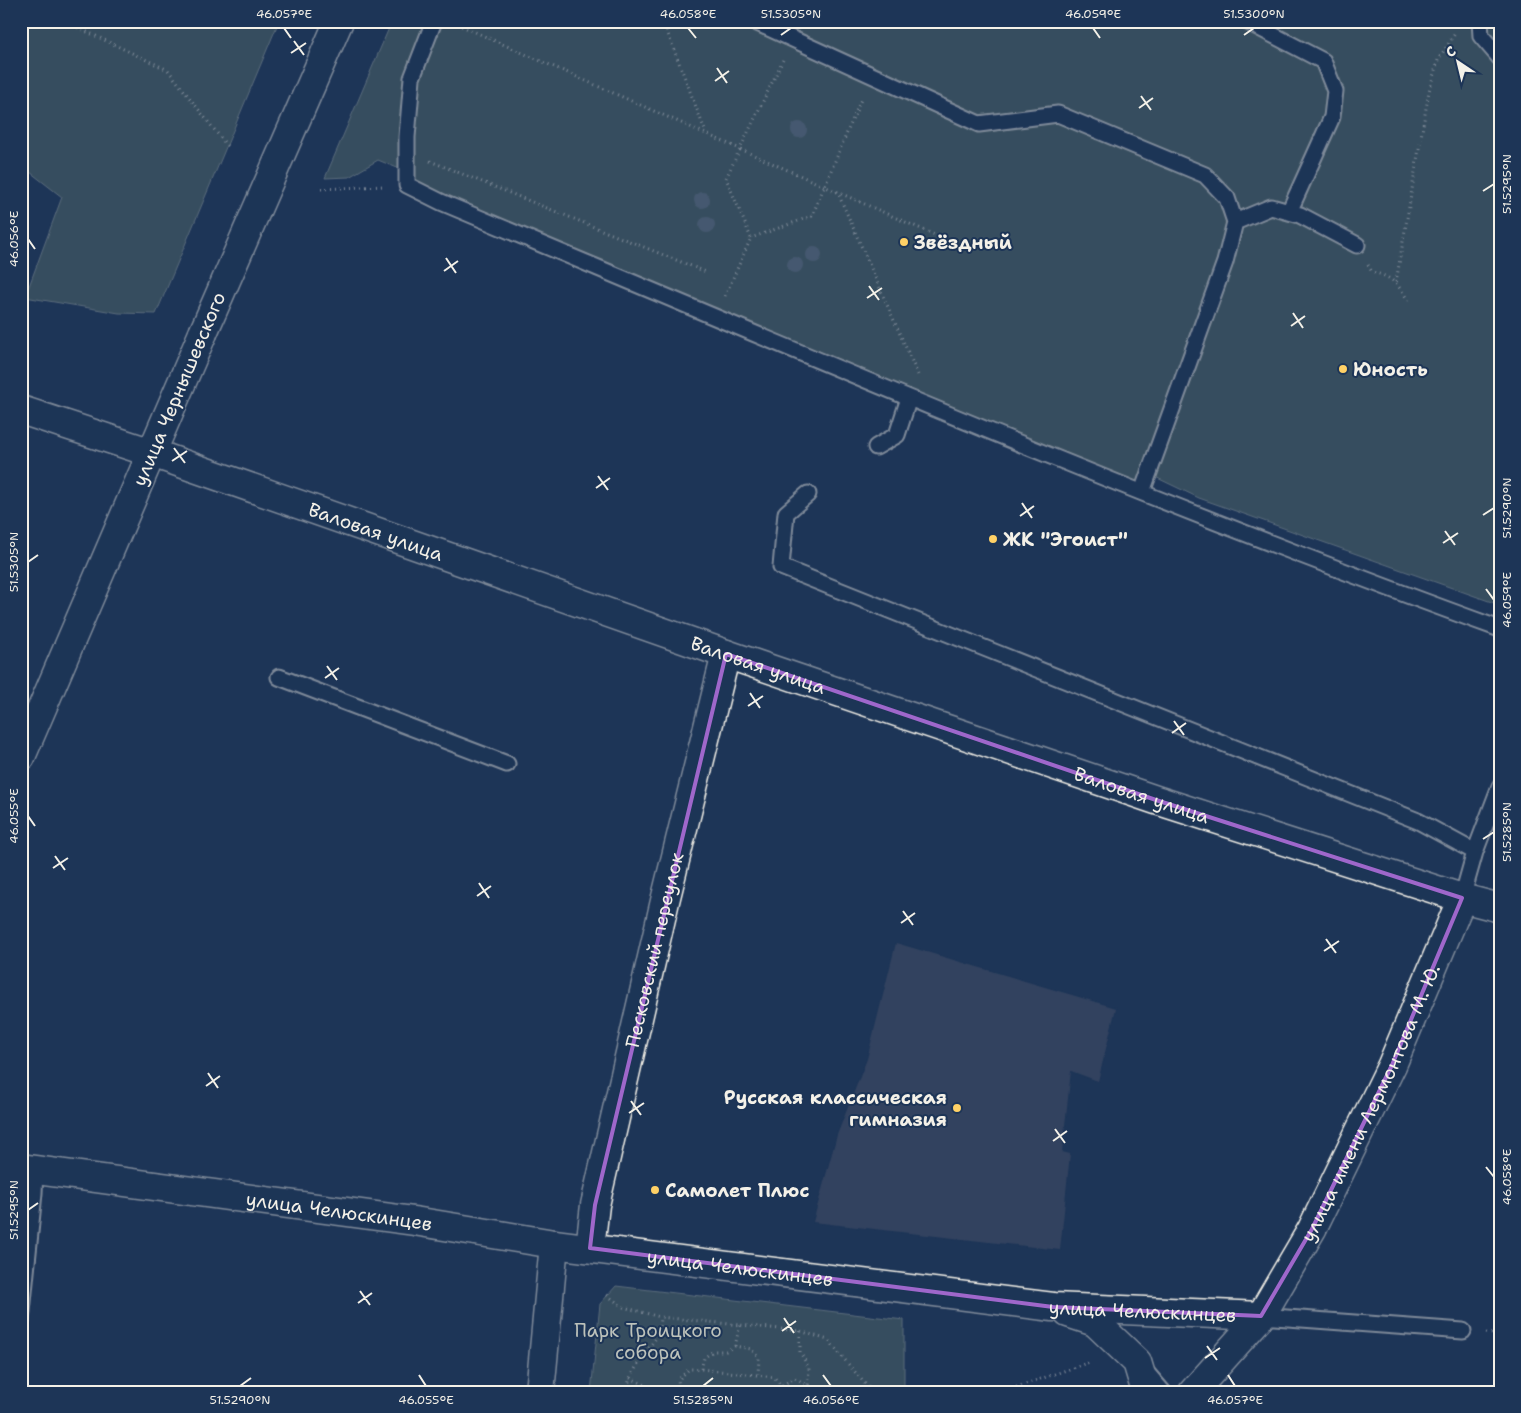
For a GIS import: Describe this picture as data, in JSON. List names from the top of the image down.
{
  "streets": {
    "street": [
      "улица Чернышевского",
      "Валовая улица",
      "Песковский переулок",
      "улица имени Лермонтова М. Ю.",
      "улица Челюскинцев"
    ]
  },
  "crossings": [
    ["улица Чернышевского", "Валовая улица"],
    ["Валовая улица", "Песковский переулок"],
    ["Валовая улица", "улица имени Лермонтова М. Ю."],
    ["Песковский переулок", "улица Челюскинцев"],
    ["улица имени Лермонтова М. Ю.", "улица Челюскинцев"]
  ],
  "parks": ["Парк Троицкого собора"],
  "places": [
    "Звёздный",
    "Юность",
    "ЖК \"Эгоист\"",
    "Русская классическая гимназия",
    "Самолет Плюс"
  ],
  "north": "top left",
  "coordinates": [
    "46.057°E",
    "46.058°E",
    "51.5305°N",
    "46.059°E",
    "51.5300°N",
    "51.5295°N",
    "46.056°E",
    "51.5290°N",
    "46.055°E",
    "51.5285°N"
  ]
}
